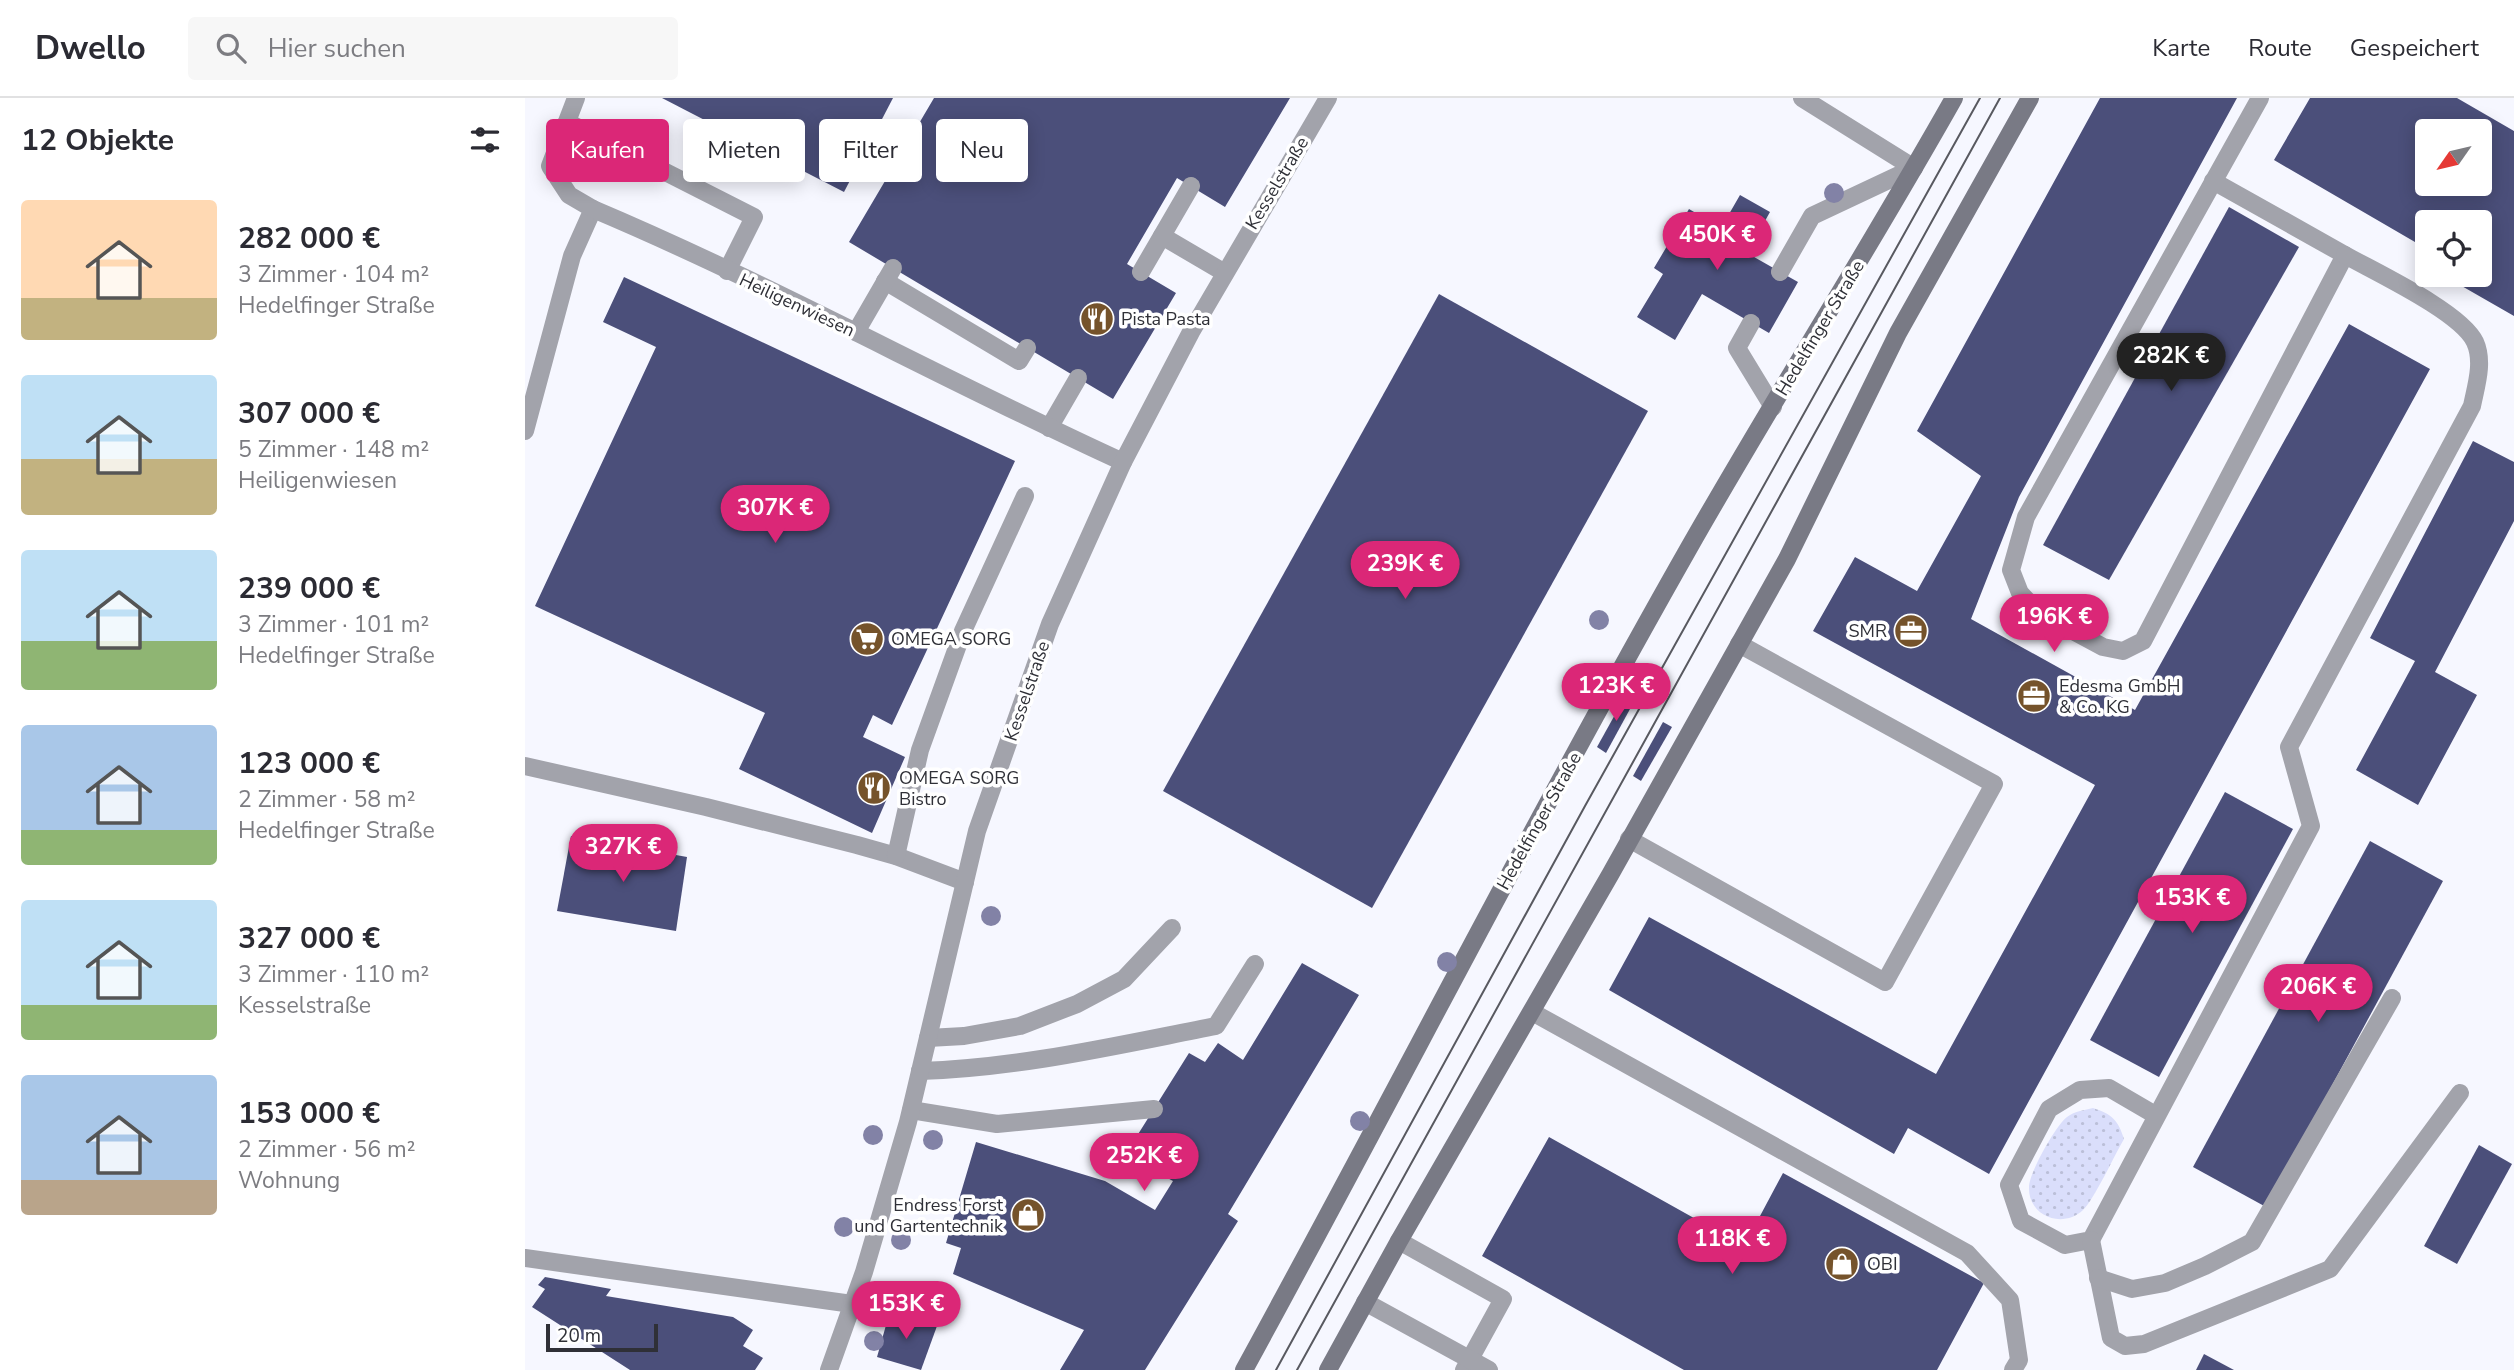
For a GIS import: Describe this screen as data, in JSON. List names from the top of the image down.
{
  "streets": {
    "street": ["Kesselstraße", "Heiligenwiesen", "Hedelfinger Straße"]
  },
  "crossings": [
    ["Kesselstraße", "Heiligenwiesen"]
  ],
  "places": {
    "restaurant": ["Pista Pasta", "OMEGA SORG Bistro"],
    "office": ["SMR", "Edesma GmbH & Co. KG"],
    "supermarket": ["OMEGA SORG"],
    "shop": ["Endress Forst und Gartentechnik", "OBI"]
  },
  "scale_bar": "20 m",
  "north": "bottom left",
  "page": {
    "header": "Dwello",
    "search": "Hier suchen",
    "nav": ["Karte", "Route", "Gespeichert"],
    "heading": "12 Objekte",
    "chip": [
      "Kaufen",
      "Mieten",
      "Filter",
      "Neu"
    ],
    "list": [
      {
        "name": "282 000 €",
        "note": "3 Zimmer · 104 m² · Hedelfinger Straße"
      },
      {
        "name": "307 000 €",
        "note": "5 Zimmer · 148 m² · Heiligenwiesen"
      },
      {
        "name": "239 000 €",
        "note": "3 Zimmer · 101 m² · Hedelfinger Straße"
      },
      {
        "name": "123 000 €",
        "note": "2 Zimmer · 58 m² · Hedelfinger Straße"
      },
      {
        "name": "327 000 €",
        "note": "3 Zimmer · 110 m² · Kesselstraße"
      },
      {
        "name": "153 000 €",
        "note": "2 Zimmer · 56 m² · Wohnung"
      }
    ],
    "price": [
      "450K €",
      "282K €",
      "307K €",
      "239K €",
      "196K €",
      "123K €",
      "327K €",
      "153K €",
      "206K €",
      "252K €",
      "118K €",
      "153K €"
    ],
    "scale": "20 m"
  }
}
